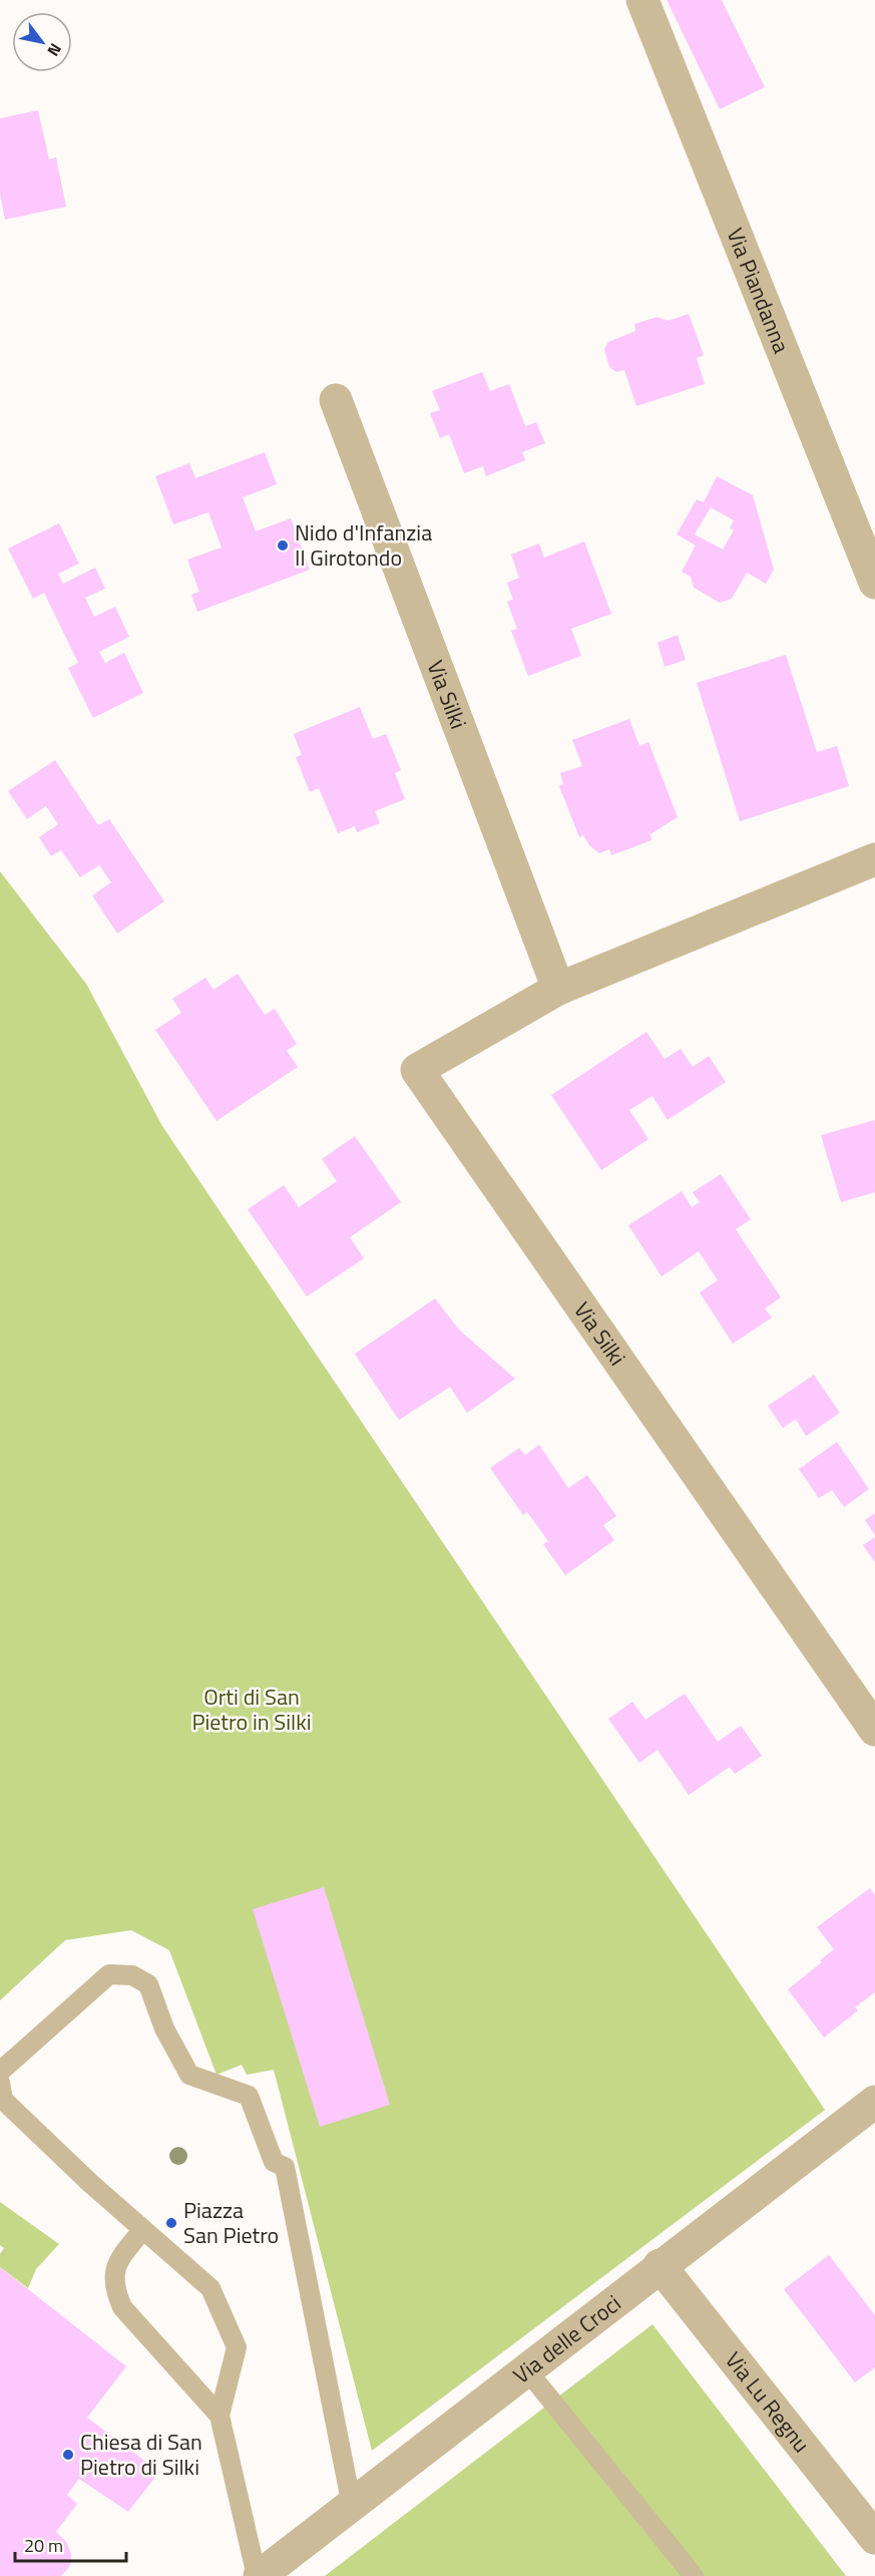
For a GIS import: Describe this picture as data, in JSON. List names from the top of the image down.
{
  "streets": {
    "street": [
      "Via Piandanna",
      "Via Silki",
      "Via delle Croci",
      "Via Lu Regnu"
    ]
  },
  "crossings": [
    ["Via delle Croci", "Via Lu Regnu"]
  ],
  "parks": ["Orti di San Pietro in Silki"],
  "places": ["Nido d'Infanzia Il Girotondo", "Piazza San Pietro", "Chiesa di San Pietro di Silki"],
  "scale_bar": "20 m",
  "north": "bottom right"
}
